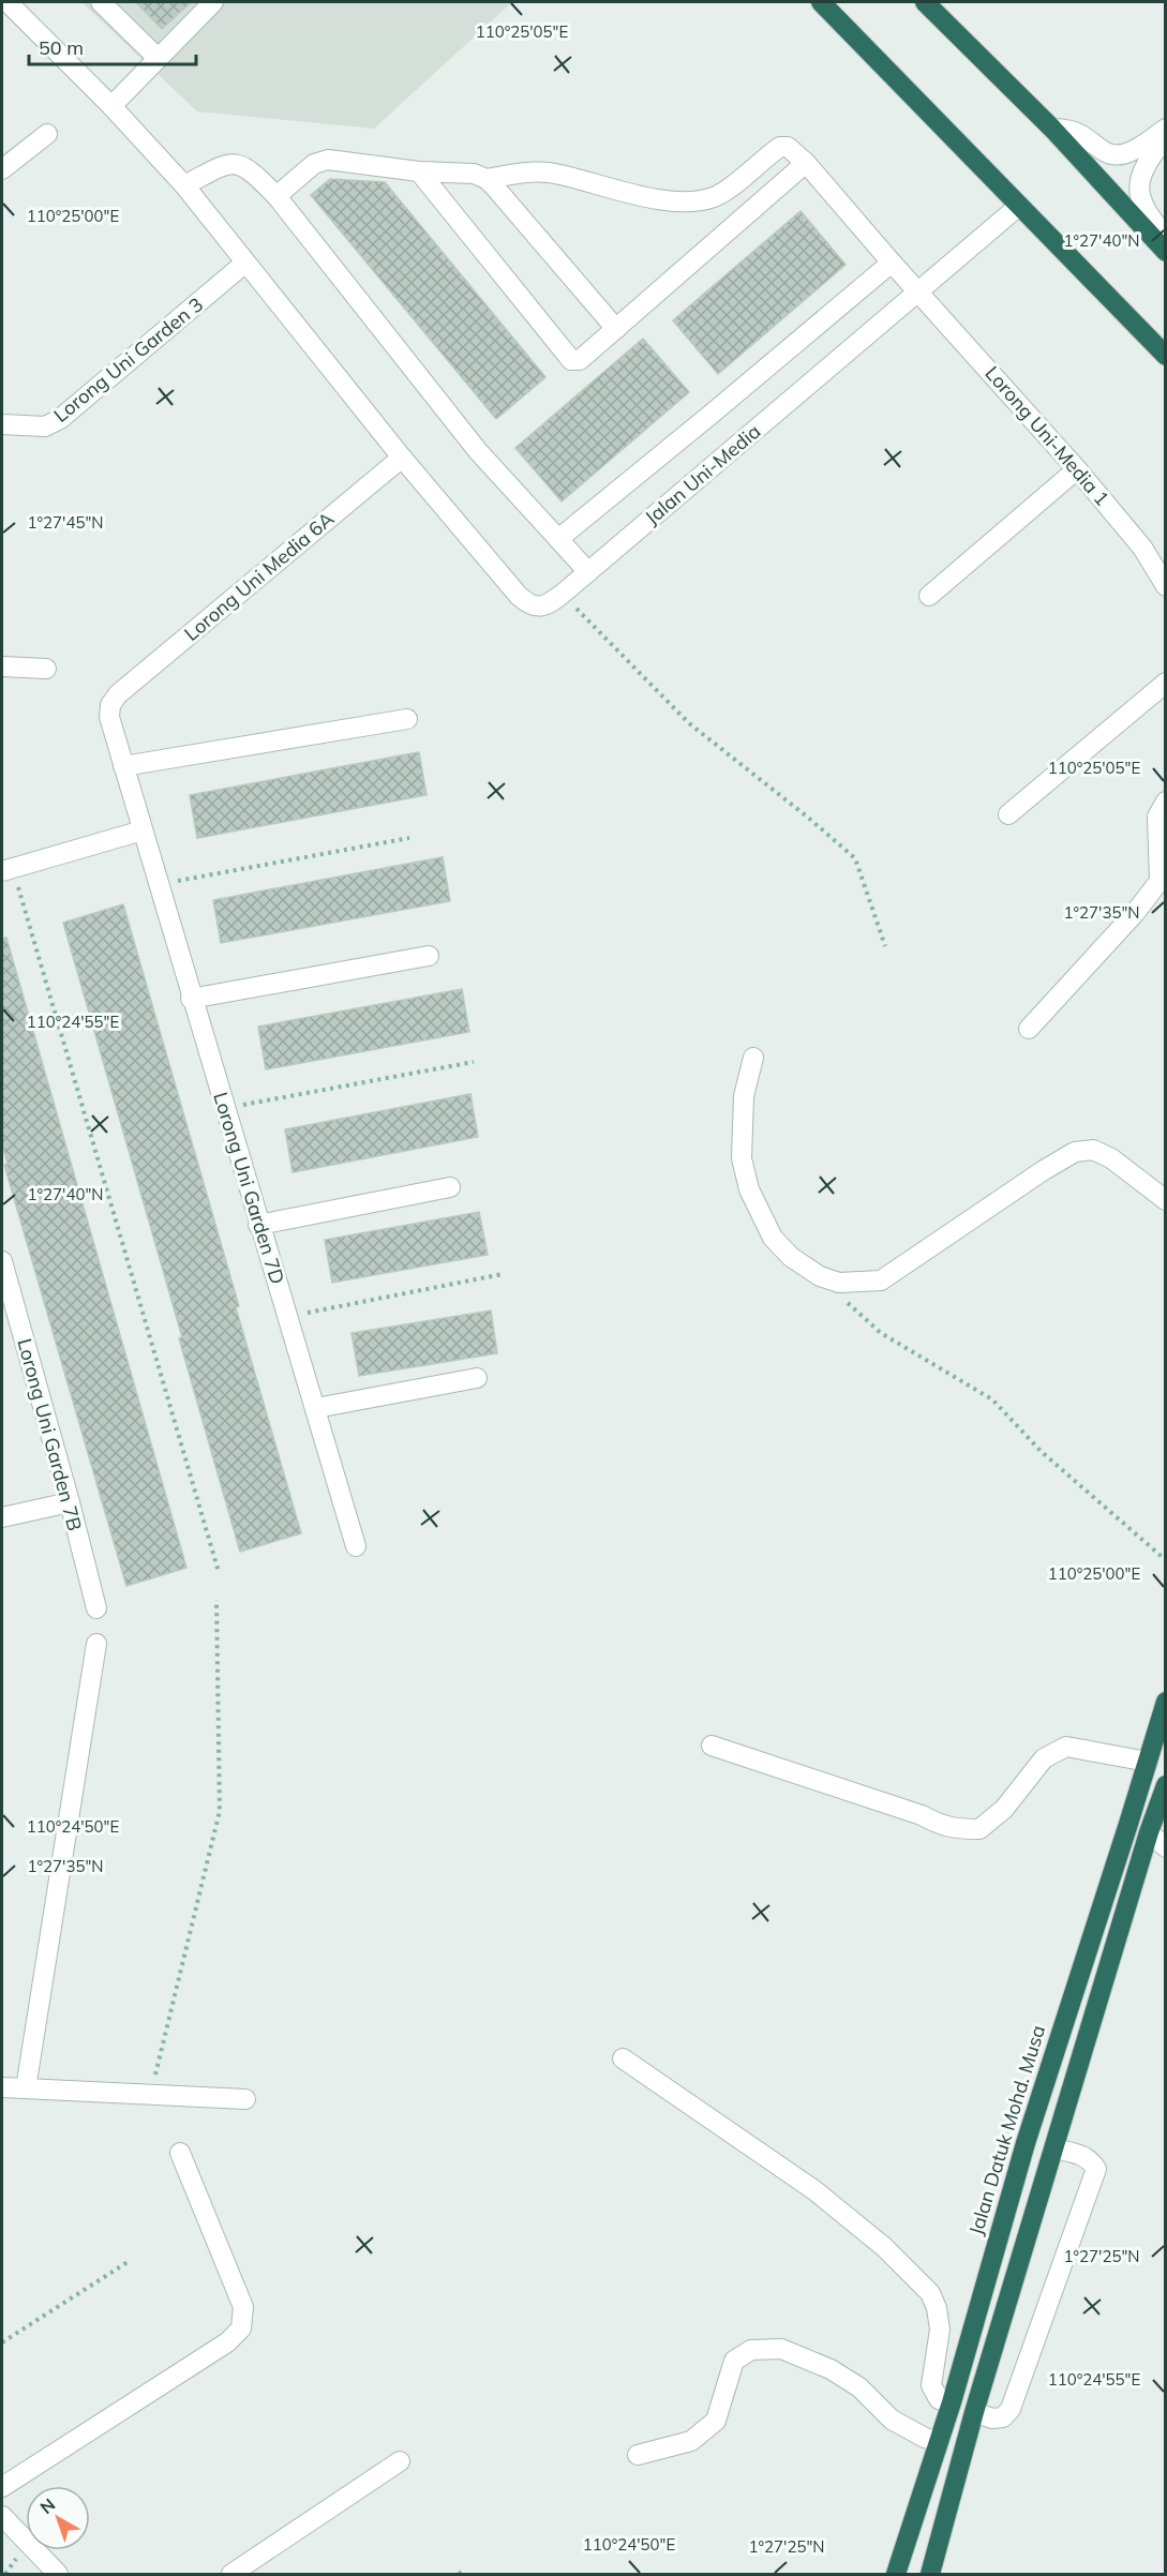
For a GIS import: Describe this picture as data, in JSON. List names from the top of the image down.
{
  "streets": {
    "highway": ["Jalan Datuk Mohd. Musa"],
    "street": [
      "Lorong Uni Garden 3",
      "Lorong Uni-Media 1",
      "Jalan Uni-Media",
      "Lorong Uni Media 6A",
      "Lorong Uni Garden 7D",
      "Lorong Uni Garden 7B"
    ]
  },
  "crossings": [
    ["Lorong Uni Garden 3", "Jalan Uni-Media"],
    ["Lorong Uni-Media 1", "Jalan Uni-Media"],
    ["Jalan Uni-Media", "Lorong Uni Media 6A"],
    ["Lorong Uni Media 6A", "Lorong Uni Garden 7D"]
  ],
  "scale_bar": "50 m",
  "north": "top left",
  "coordinates": [
    "110°25'05\"E",
    "110°25'00\"E",
    "1°27'40\"N",
    "1°27'45\"N",
    "1°27'35\"N",
    "110°24'55\"E",
    "110°24'50\"E",
    "1°27'25\"N"
  ]
}
